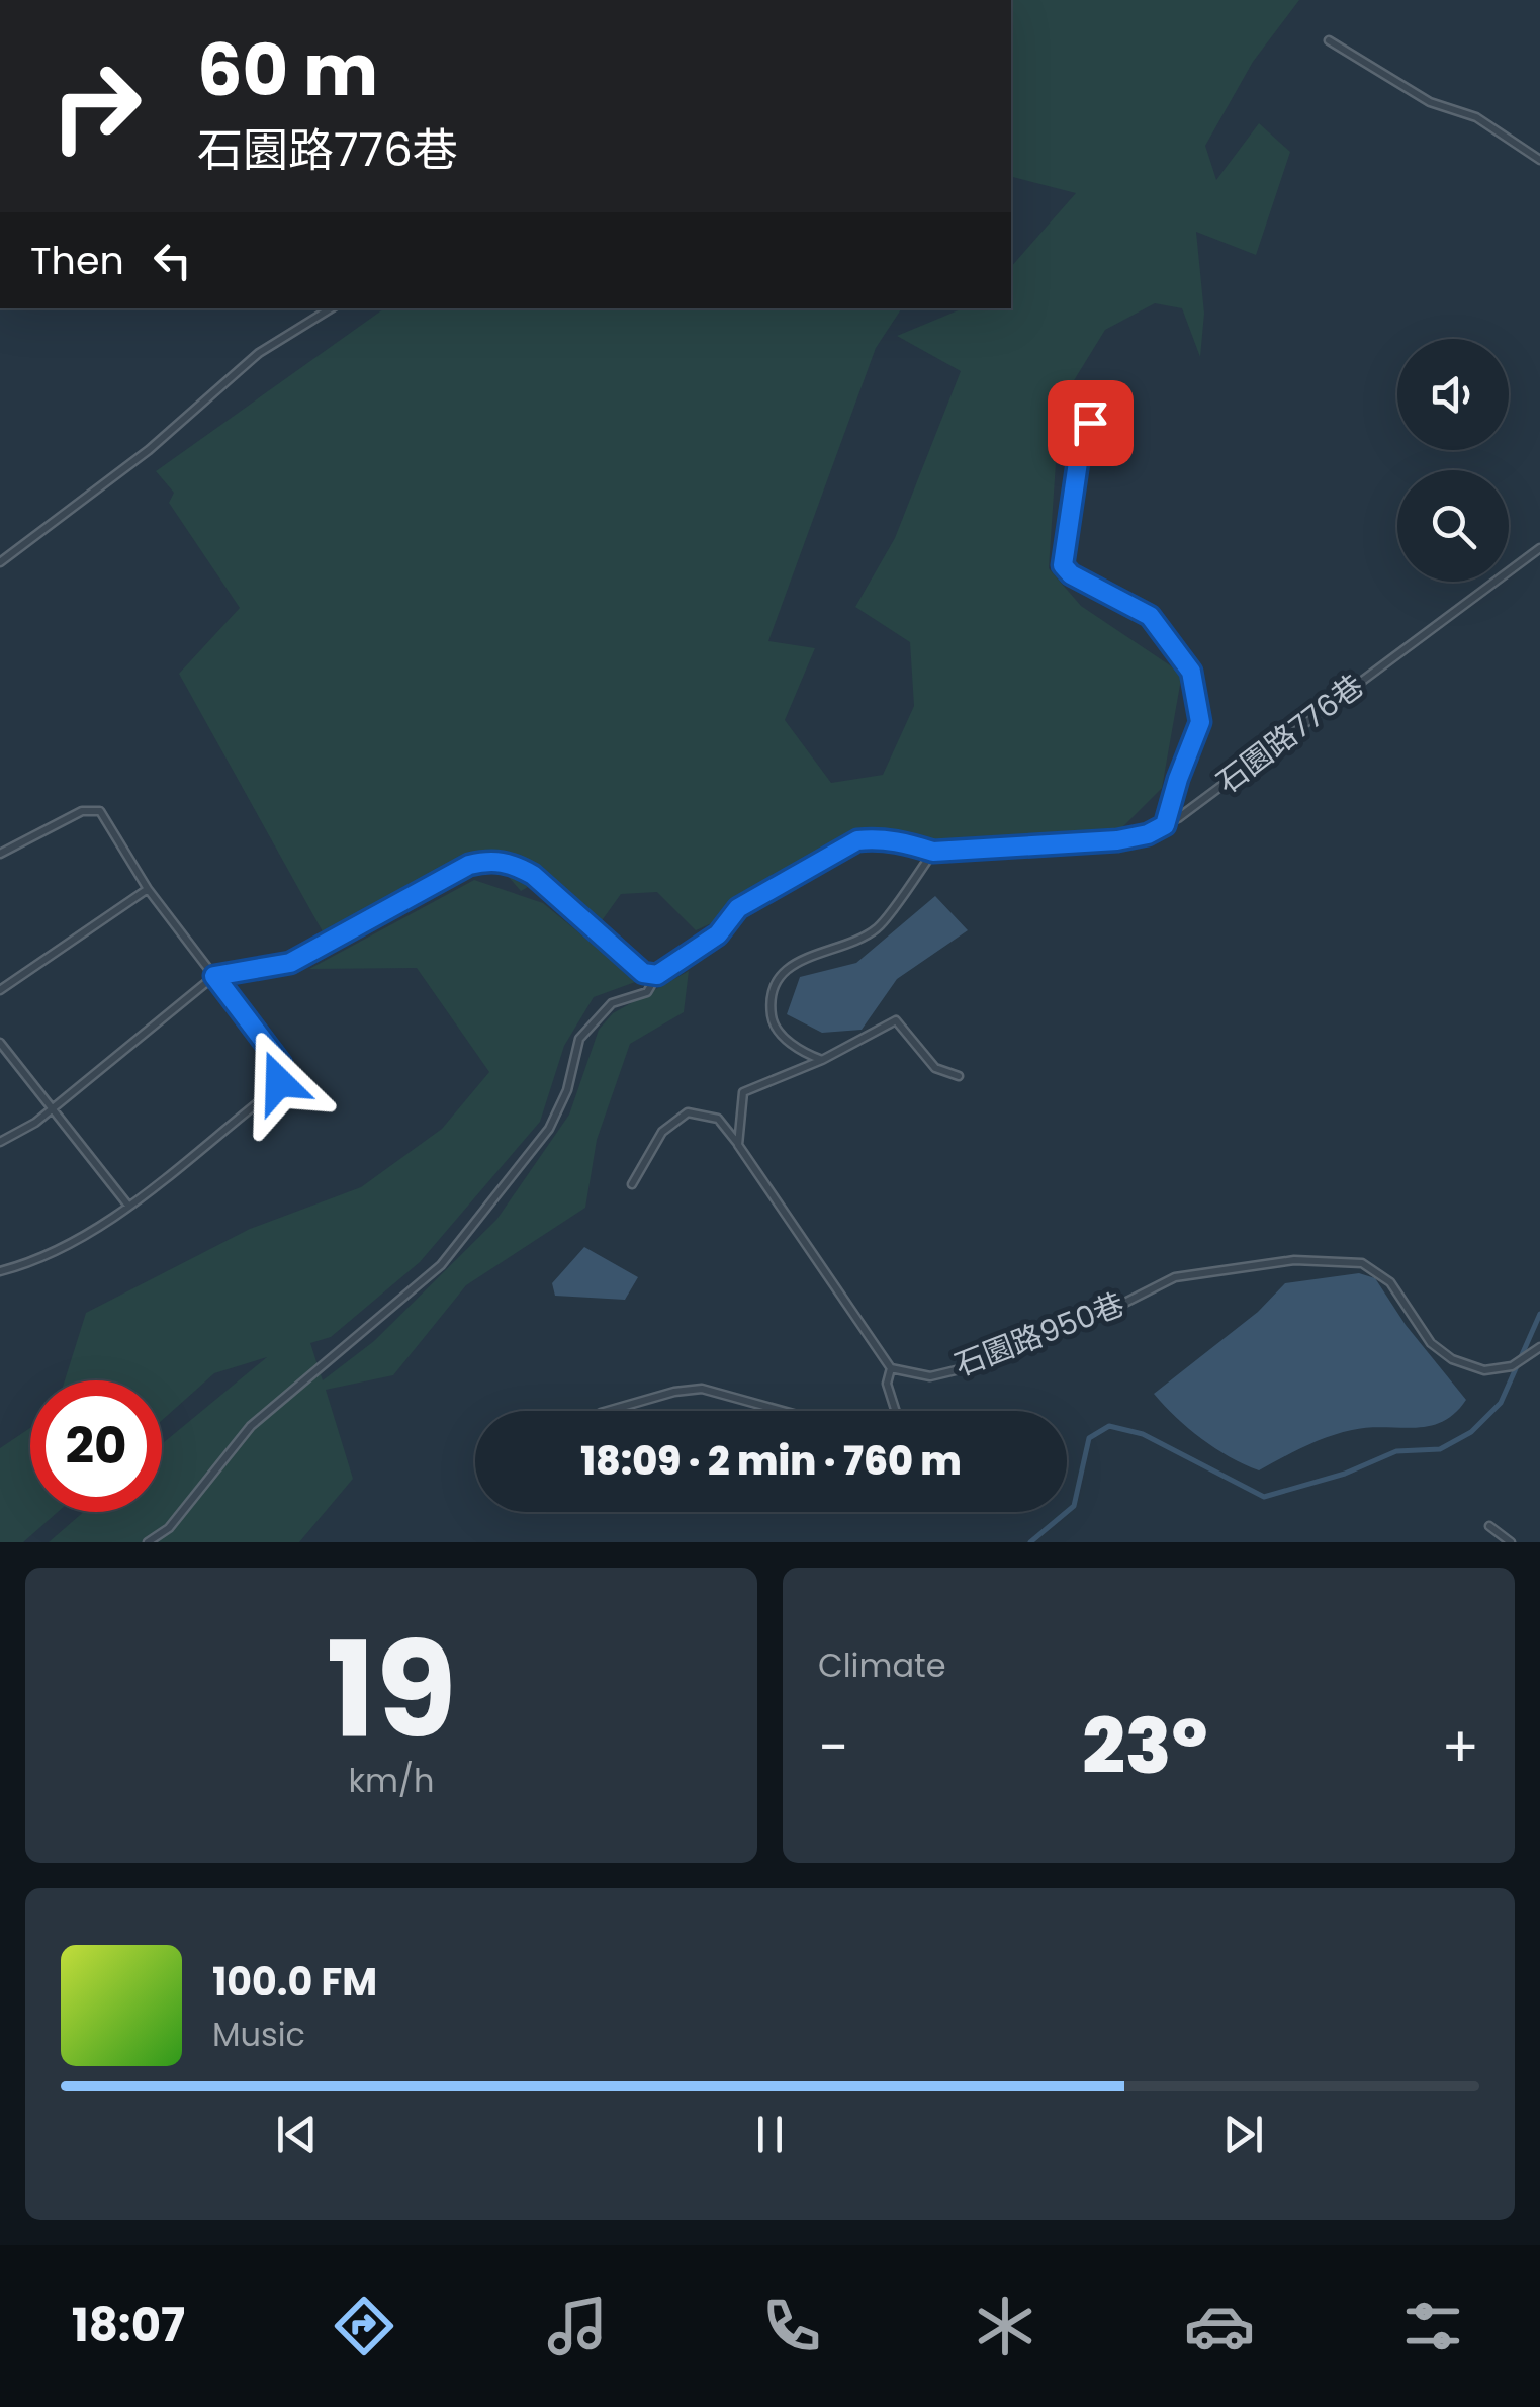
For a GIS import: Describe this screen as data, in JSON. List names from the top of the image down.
{
  "streets": {
    "lane": ["石園路776巷", "石園路950巷"]
  },
  "page": {
    "turn": ["60 m", "石園路776巷"],
    "then": "Then",
    "limit": "20",
    "trip": "18:09 · 2 min · 760 m",
    "tile": [
      ["19", "km/h"],
      "Climate"
    ],
    "heat": ["−", "23°", "+"],
    "song": ["100.0 FM", "Music"],
    "tabs": "18:07"
  }
}
